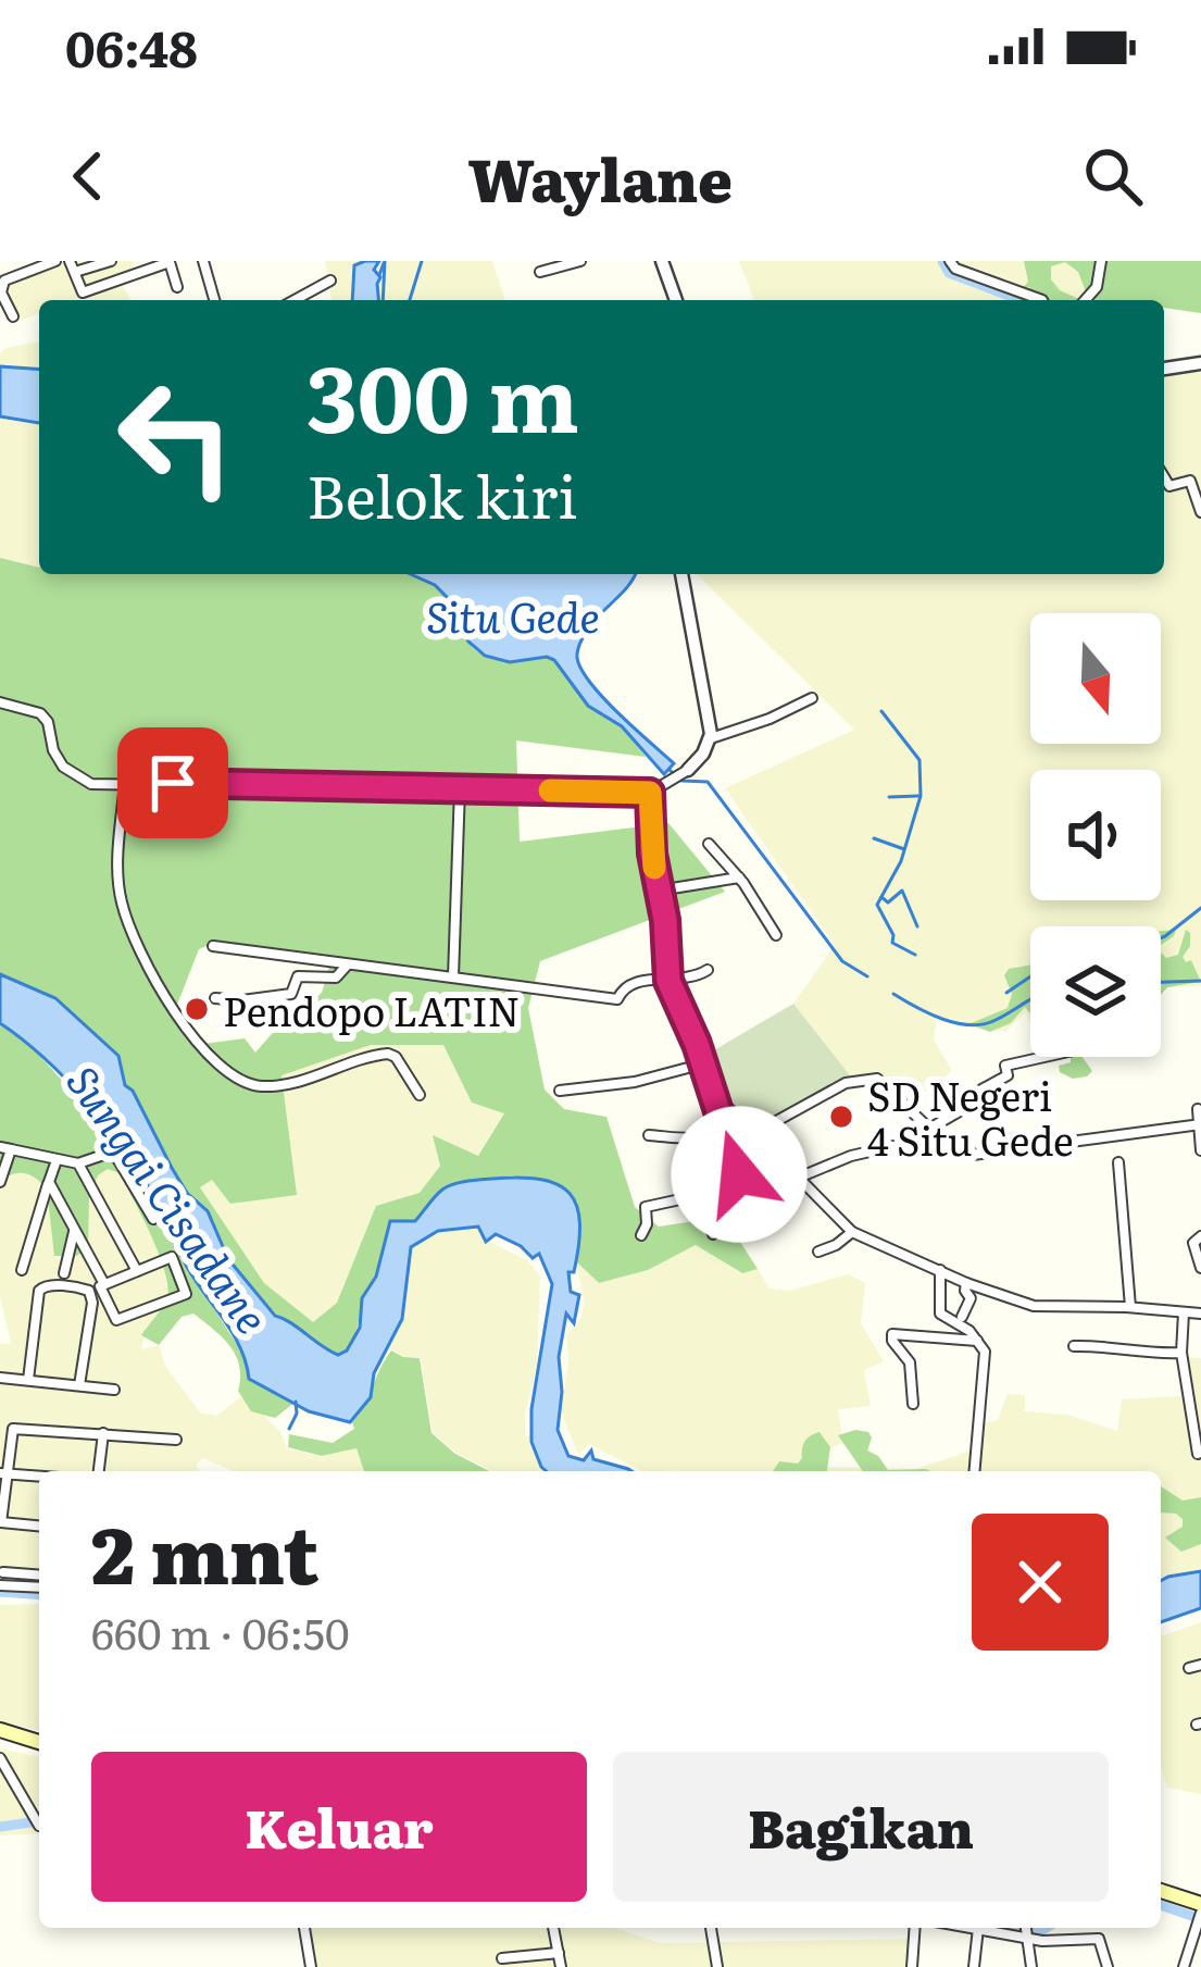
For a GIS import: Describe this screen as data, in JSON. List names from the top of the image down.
{
  "water": ["Situ Gede", "Sungai Cisadane"],
  "places": ["Pendopo LATIN", "SD Negeri 4 Situ Gede"],
  "north": "bottom",
  "page": {
    "status": "06:48",
    "header": "Waylane",
    "turn": ["300 m", "Belok kiri"],
    "heading": ["2 mnt", "660 m · 06:50"],
    "buttons": ["Keluar", "Bagikan"]
  }
}
